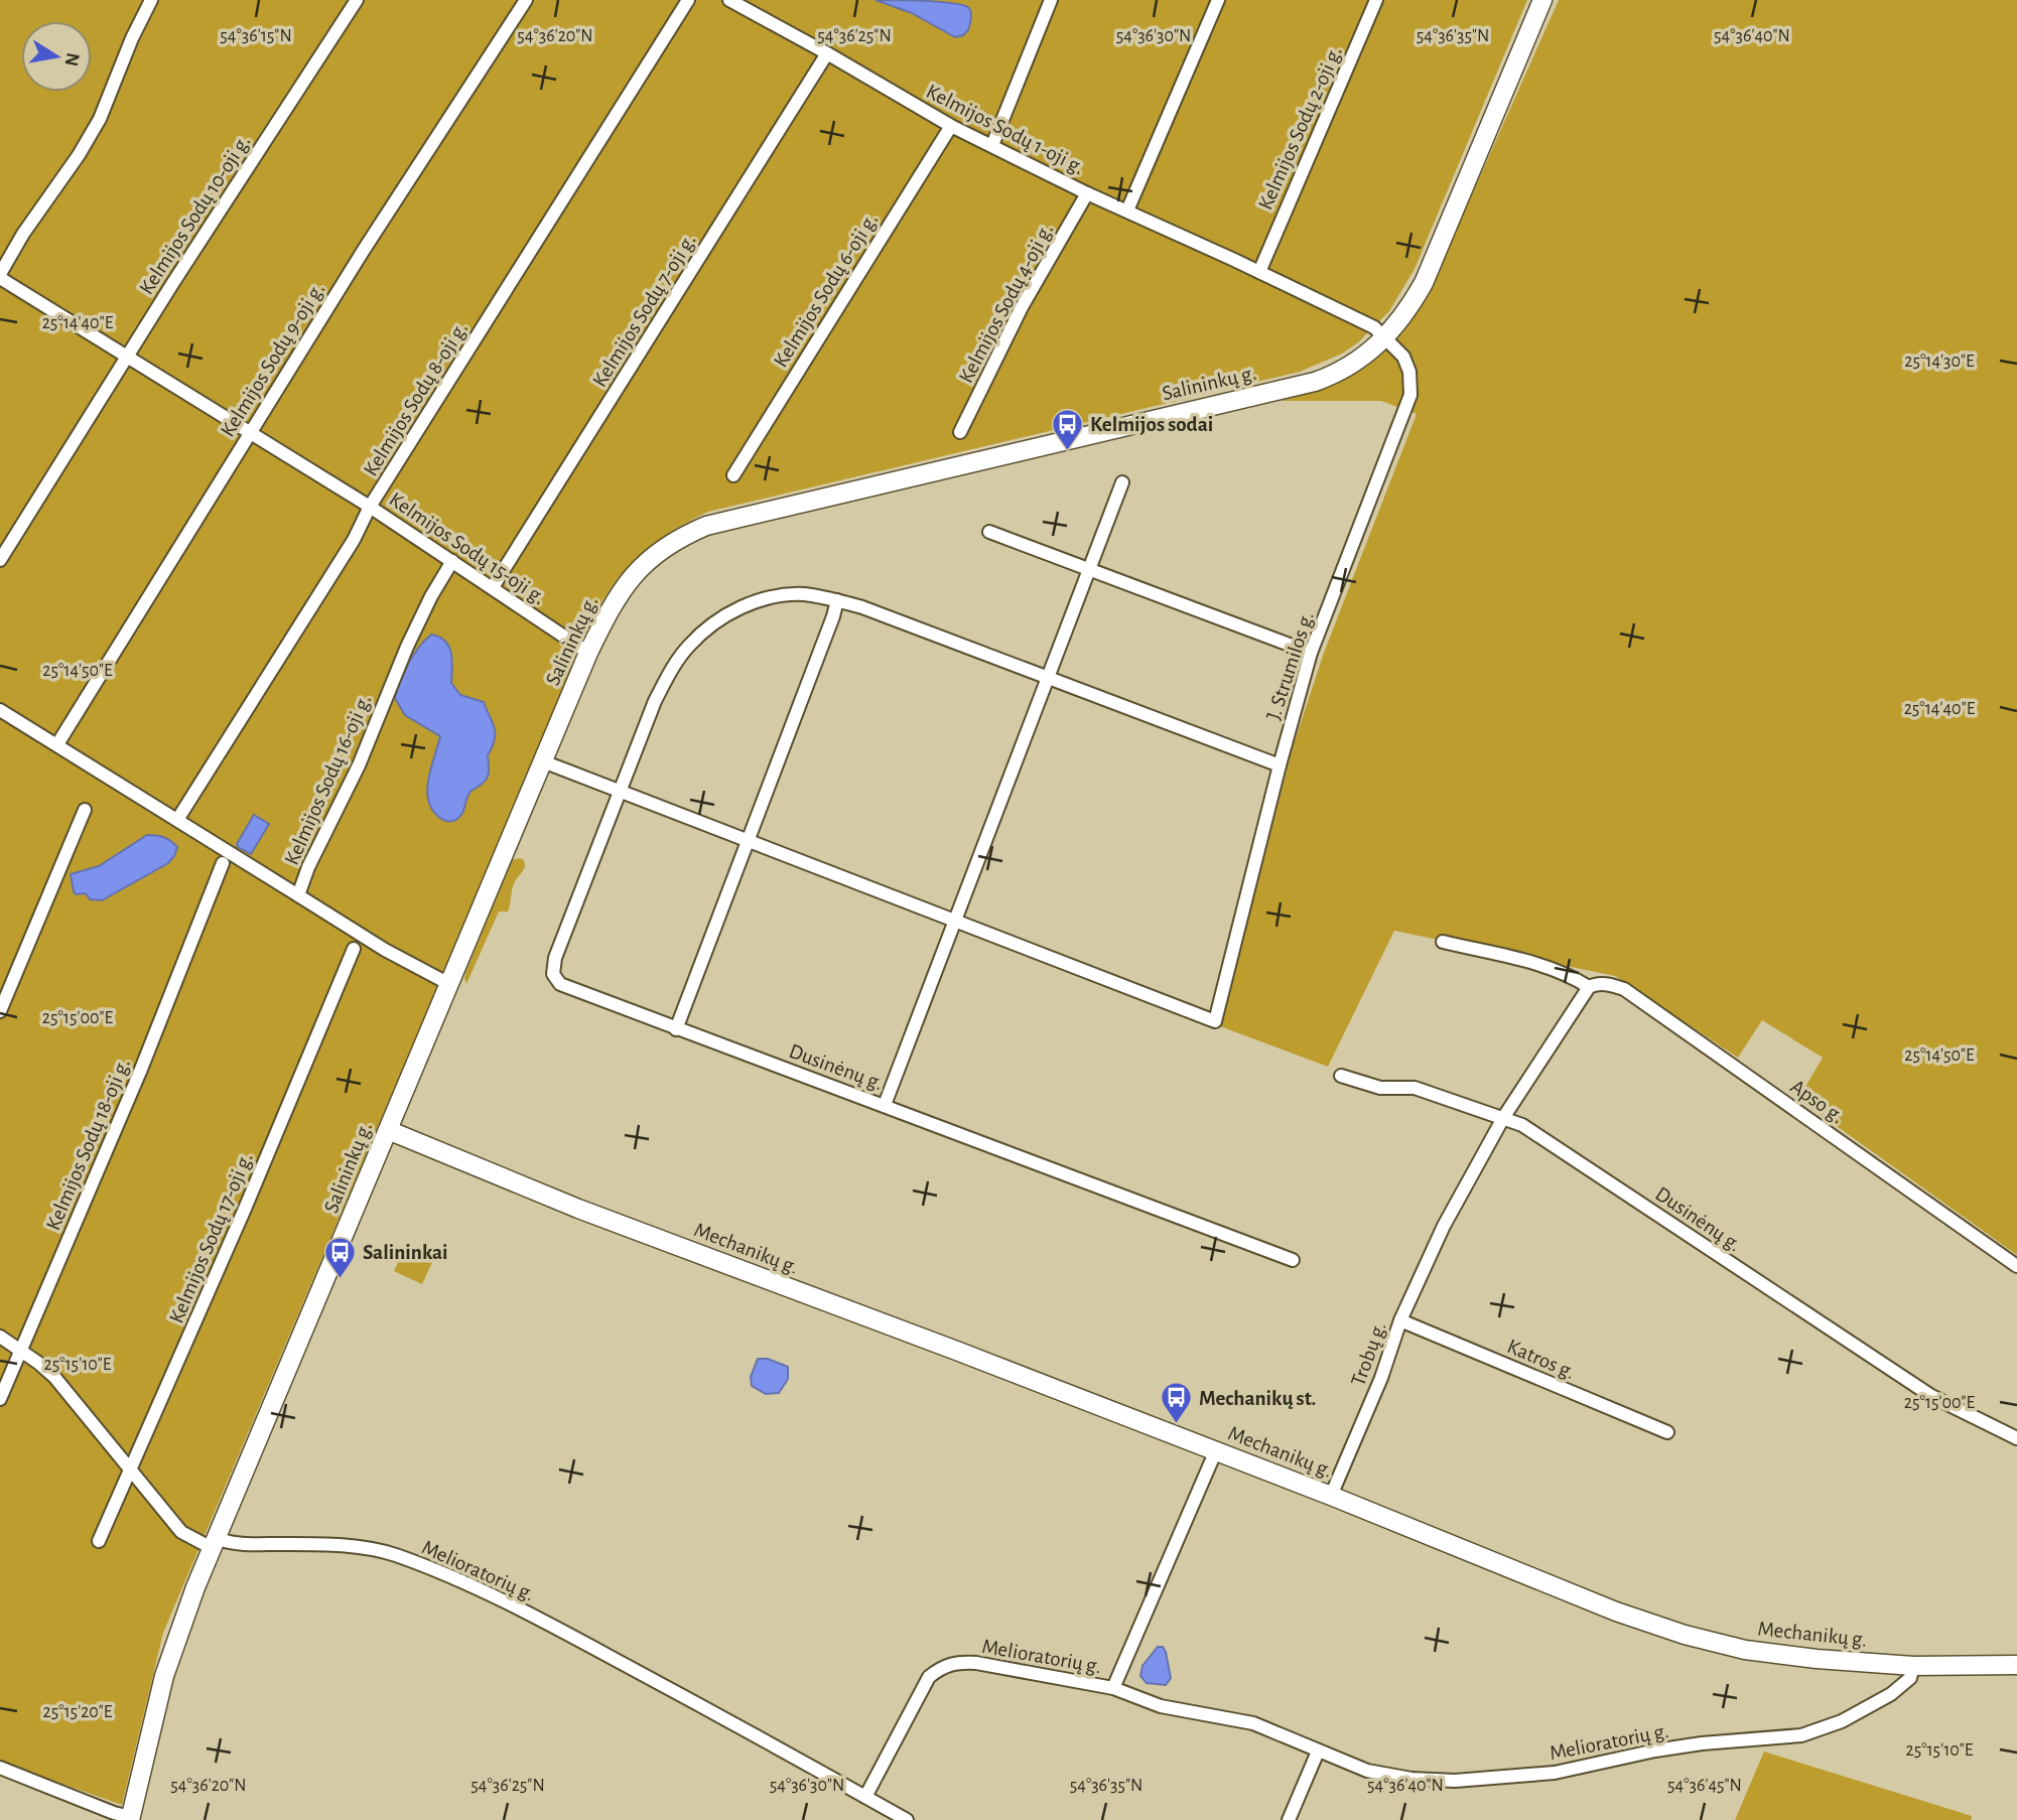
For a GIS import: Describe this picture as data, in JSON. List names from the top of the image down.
{
  "streets": {
    "main road": ["Salininkų g.", "Mechanikų g."],
    "street": [
      "Kelmijos Sodų 2-oji g.",
      "Kelmijos Sodų 1-oji g.",
      "Kelmijos Sodų 10-oji g.",
      "Kelmijos Sodų 6-oji g.",
      "Kelmijos Sodų 4-oji g.",
      "Kelmijos Sodų 7-oji g.",
      "Kelmijos Sodų 9-oji g.",
      "Kelmijos Sodų 8-oji g.",
      "Kelmijos Sodų 15-oji g.",
      "J. Strumilos g.",
      "Kelmijos Sodų 16-oji g.",
      "Dusinėnų g.",
      "Apso g.",
      "Kelmijos Sodų 18-oji g.",
      "Kelmijos Sodų 17-oji g.",
      "Trobų g.",
      "Katros g.",
      "Melioratorių g."
    ]
  },
  "crossings": [
    ["Kelmijos Sodų 2-oji g.", "Kelmijos Sodų 1-oji g."],
    ["Kelmijos Sodų 1-oji g.", "Kelmijos Sodų 6-oji g."],
    ["Kelmijos Sodų 1-oji g.", "Kelmijos Sodų 4-oji g."],
    ["Kelmijos Sodų 1-oji g.", "Kelmijos Sodų 7-oji g."],
    ["Kelmijos Sodų 1-oji g.", "Salininkų g."],
    ["Kelmijos Sodų 1-oji g.", "J. Strumilos g."],
    ["Kelmijos Sodų 10-oji g.", "Kelmijos Sodų 15-oji g."],
    ["Kelmijos Sodų 7-oji g.", "Kelmijos Sodų 15-oji g."],
    ["Kelmijos Sodų 9-oji g.", "Kelmijos Sodų 15-oji g."],
    ["Salininkų g.", "Kelmijos Sodų 15-oji g."],
    ["Salininkų g.", "J. Strumilos g."],
    ["Salininkų g.", "Kelmijos Sodų 16-oji g."],
    ["Salininkų g.", "Mechanikų g."],
    ["Salininkų g.", "Melioratorių g."],
    ["Kelmijos Sodų 8-oji g.", "Kelmijos Sodų 15-oji g."],
    ["Kelmijos Sodų 15-oji g.", "Kelmijos Sodų 16-oji g."],
    ["J. Strumilos g.", "Dusinėnų g."],
    ["Dusinėnų g.", "Trobų g."],
    ["Mechanikų g.", "Trobų g."],
    ["Mechanikų g.", "Melioratorių g."],
    ["Trobų g.", "Katros g."]
  ],
  "places": {
    "bus stop": ["Kelmijos sodai", "Salininkai", "Mechanikų st."]
  },
  "north": "right",
  "coordinates": [
    "54°36'15\"N",
    "54°36'20\"N",
    "54°36'25\"N",
    "54°36'30\"N",
    "54°36'35\"N",
    "54°36'40\"N",
    "25°14'40\"E",
    "25°14'30\"E",
    "25°14'50\"E",
    "25°15'00\"E",
    "25°15'10\"E",
    "25°15'20\"E",
    "54°36'45\"N"
  ]
}
